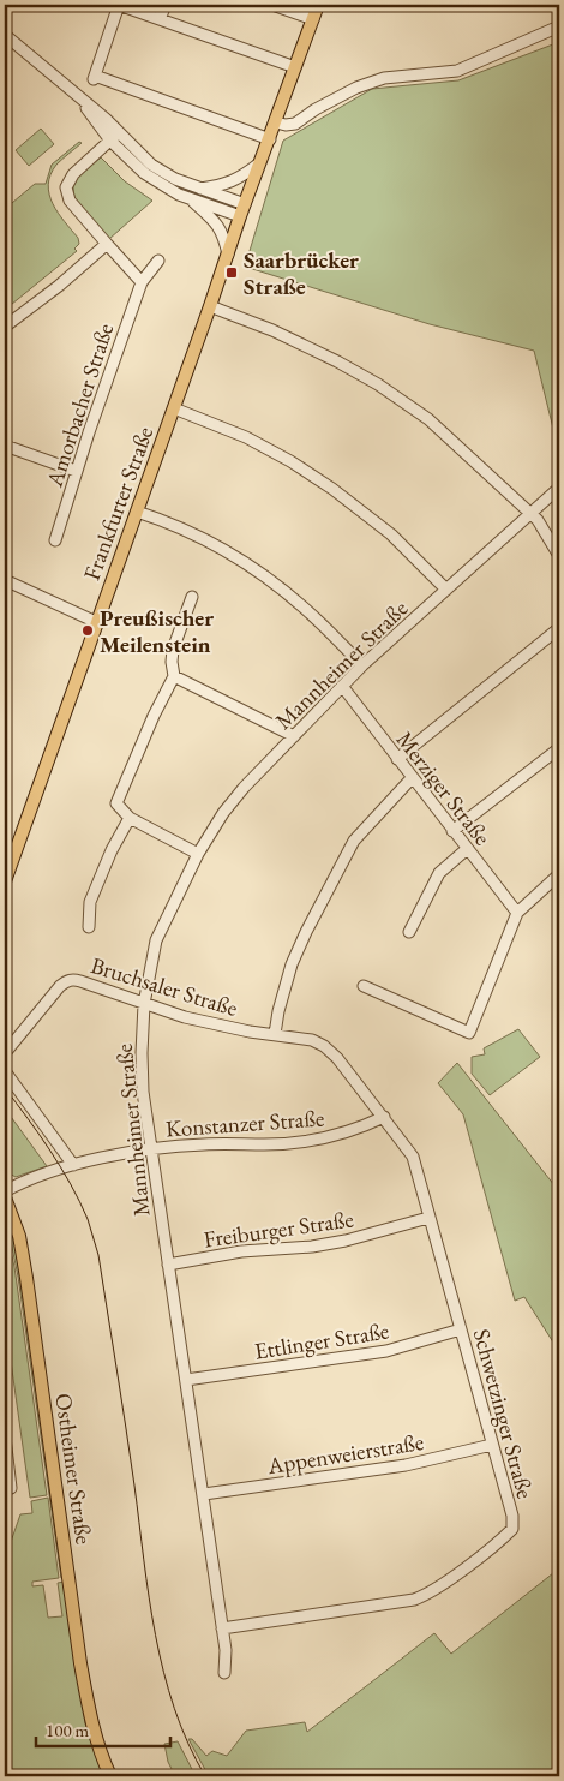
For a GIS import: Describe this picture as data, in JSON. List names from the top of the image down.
{
  "streets": {
    "main road": ["Frankfurter Straße", "Ostheimer Straße"],
    "street": [
      "Amorbacher Straße",
      "Mannheimer Straße",
      "Merziger Straße",
      "Bruchsaler Straße",
      "Konstanzer Straße",
      "Freiburger Straße",
      "Ettlinger Straße",
      "Schwetzinger Straße",
      "Appenweierstraße"
    ]
  },
  "crossings": [
    ["Mannheimer Straße", "Merziger Straße"],
    ["Mannheimer Straße", "Bruchsaler Straße"],
    ["Mannheimer Straße", "Konstanzer Straße"],
    ["Mannheimer Straße", "Freiburger Straße"],
    ["Mannheimer Straße", "Ettlinger Straße"],
    ["Mannheimer Straße", "Schwetzinger Straße"],
    ["Mannheimer Straße", "Appenweierstraße"],
    ["Bruchsaler Straße", "Konstanzer Straße"],
    ["Bruchsaler Straße", "Schwetzinger Straße"],
    ["Konstanzer Straße", "Schwetzinger Straße"],
    ["Freiburger Straße", "Schwetzinger Straße"],
    ["Ettlinger Straße", "Schwetzinger Straße"],
    ["Schwetzinger Straße", "Appenweierstraße"]
  ],
  "places": {
    "transit": ["Saarbrücker Straße"],
    "other": ["Preußischer Meilenstein"]
  },
  "scale_bar": "100 m"
}
